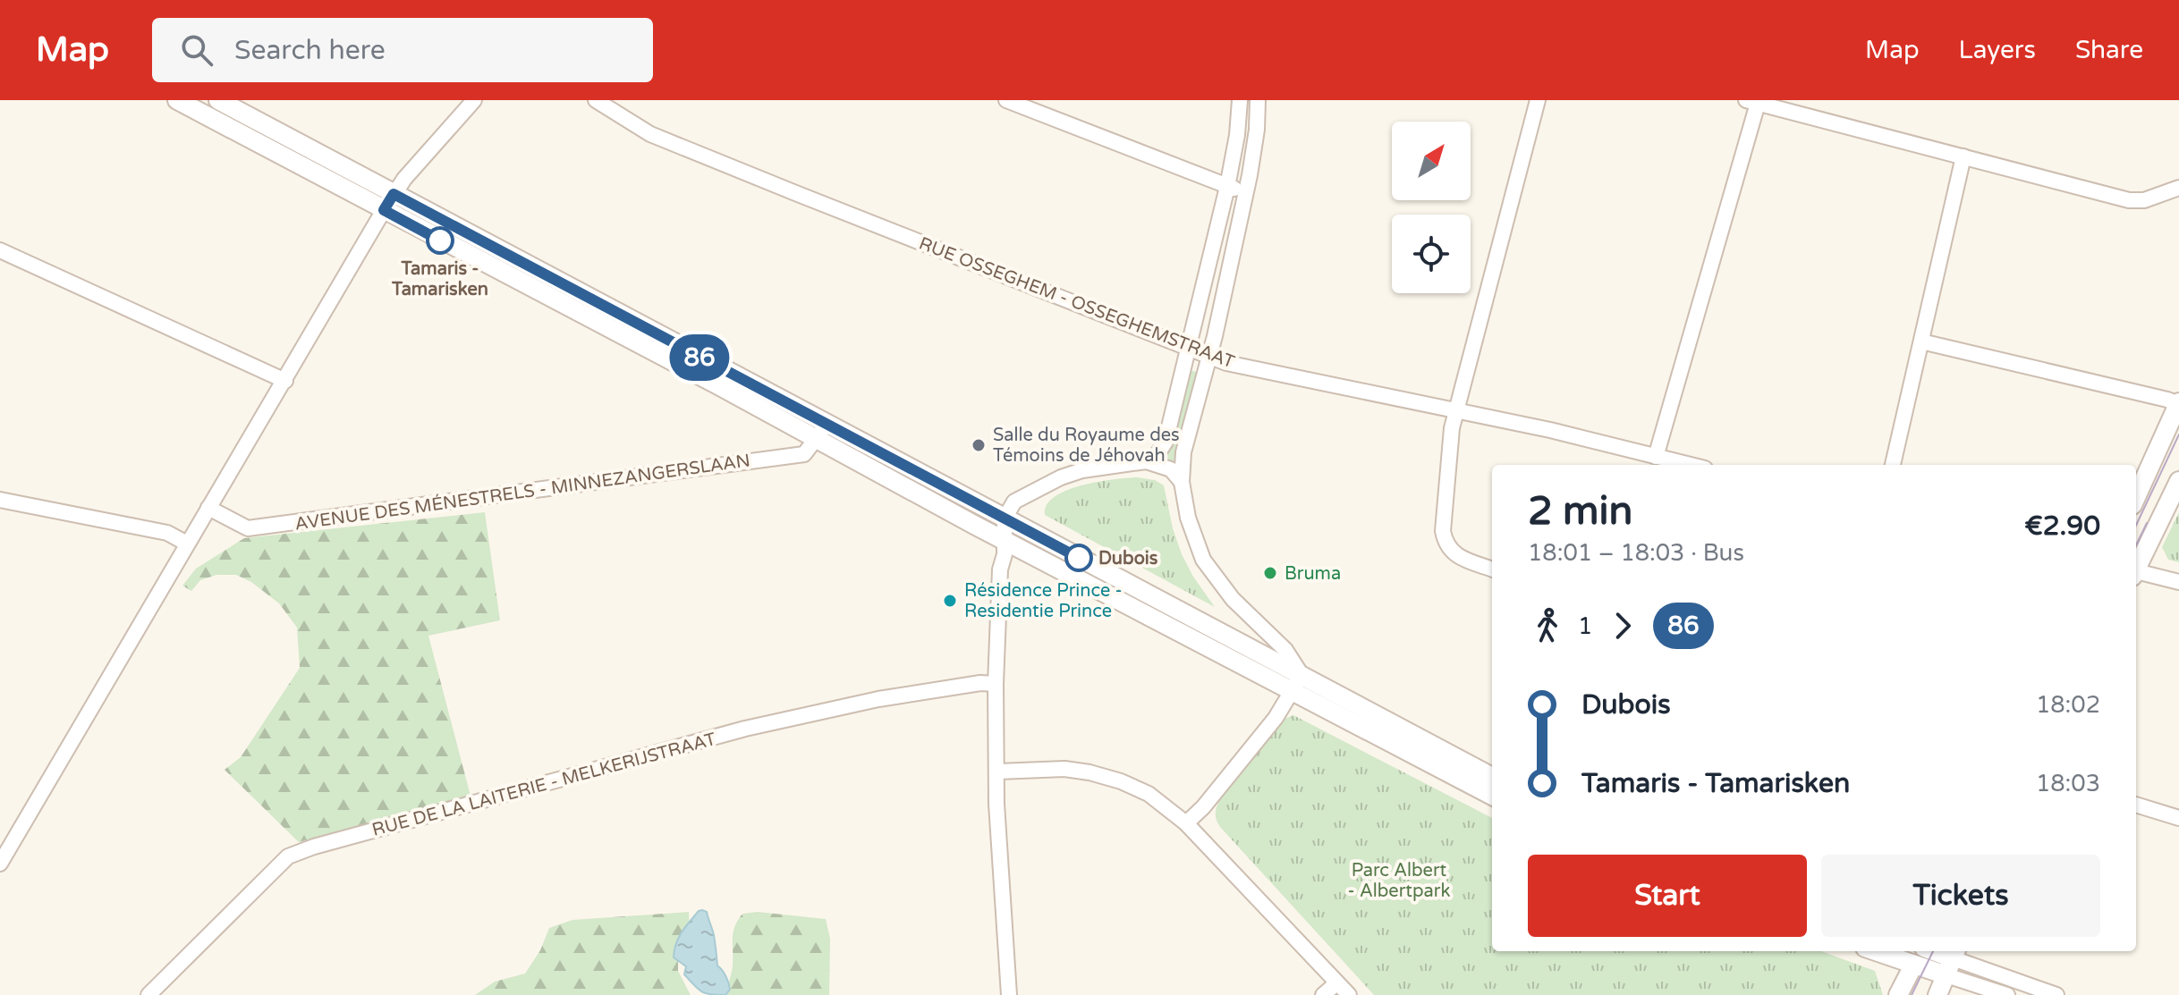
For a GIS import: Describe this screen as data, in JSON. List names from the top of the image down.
{
  "streets": {
    "street": ["RUE OSSEGHEM - OSSEGHEMSTRAAT", "AVENUE DES MÉNESTRELS - MINNEZANGERSLAAN", "RUE DE LA LAITERIE - MELKERIJSTRAAT"]
  },
  "parks": ["Parc Albert - Albertpark"],
  "places": [
    "Tamaris - Tamarisken",
    "Salle du Royaume des Témoins de Jéhovah",
    "Dubois",
    "Bruma",
    "Résidence Prince - Residentie Prince"
  ],
  "lines": ["bus line 86"],
  "north": "top right",
  "page": {
    "header": "Map",
    "search": "Search here",
    "nav": ["Map", "Layers", "Share"],
    "on_map": "86",
    "heading": ["2 min", "18:01 – 18:03 · Bus", "€2.90"],
    "legs": ["1", "86"],
    "list": [
      {
        "name": "Dubois",
        "value": "18:02"
      },
      {
        "name": "Tamaris - Tamarisken",
        "value": "18:03"
      }
    ],
    "buttons": ["Start", "Tickets"]
  }
}
